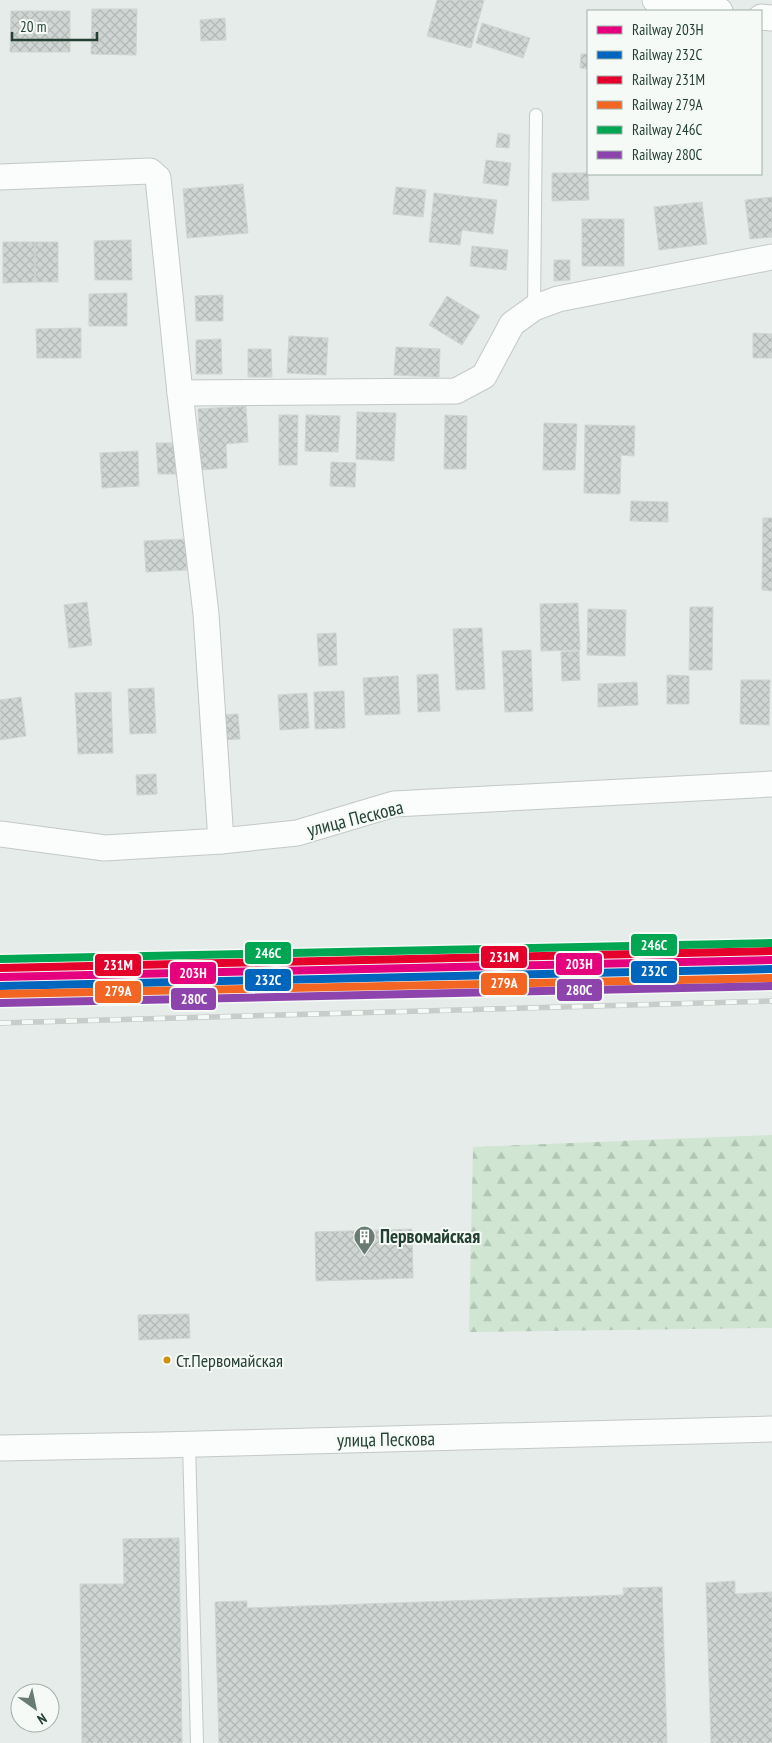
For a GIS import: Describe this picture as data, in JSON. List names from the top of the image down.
{
  "streets": {
    "street": ["улица Пескова"]
  },
  "places": {
    "building": ["Первомайская"],
    "other": ["Ст.Первомайская"]
  },
  "lines": [
    "rail line 246С",
    "rail line 231М",
    "rail line 203Н",
    "rail line 232C",
    "rail line 279А",
    "rail line 280С"
  ],
  "legend": [
    "Railway 203Н",
    "Railway 232C",
    "Railway 231М",
    "Railway 279А",
    "Railway 246С",
    "Railway 280С"
  ],
  "scale_bar": "20 m",
  "north": "bottom right"
}
